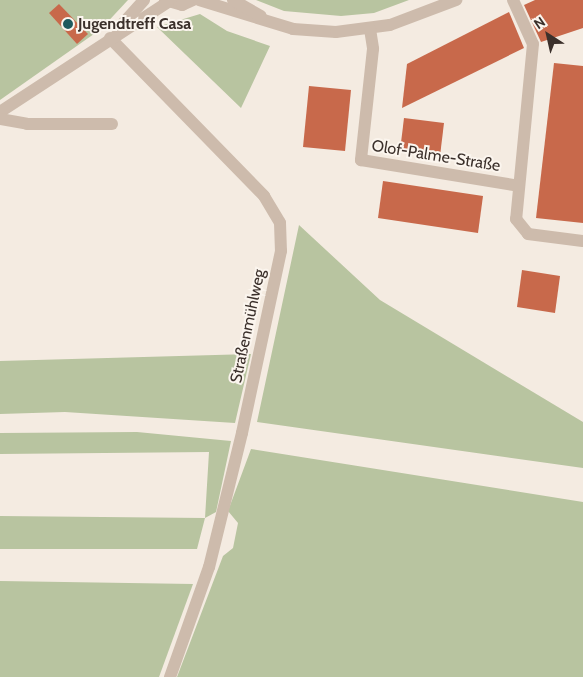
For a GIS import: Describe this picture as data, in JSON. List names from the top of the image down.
{
  "streets": {
    "street": ["Olof-Palme-Straße", "Straßenmühlweg"]
  },
  "places": ["Jugendtreff Casa"],
  "north": "top left"
}
